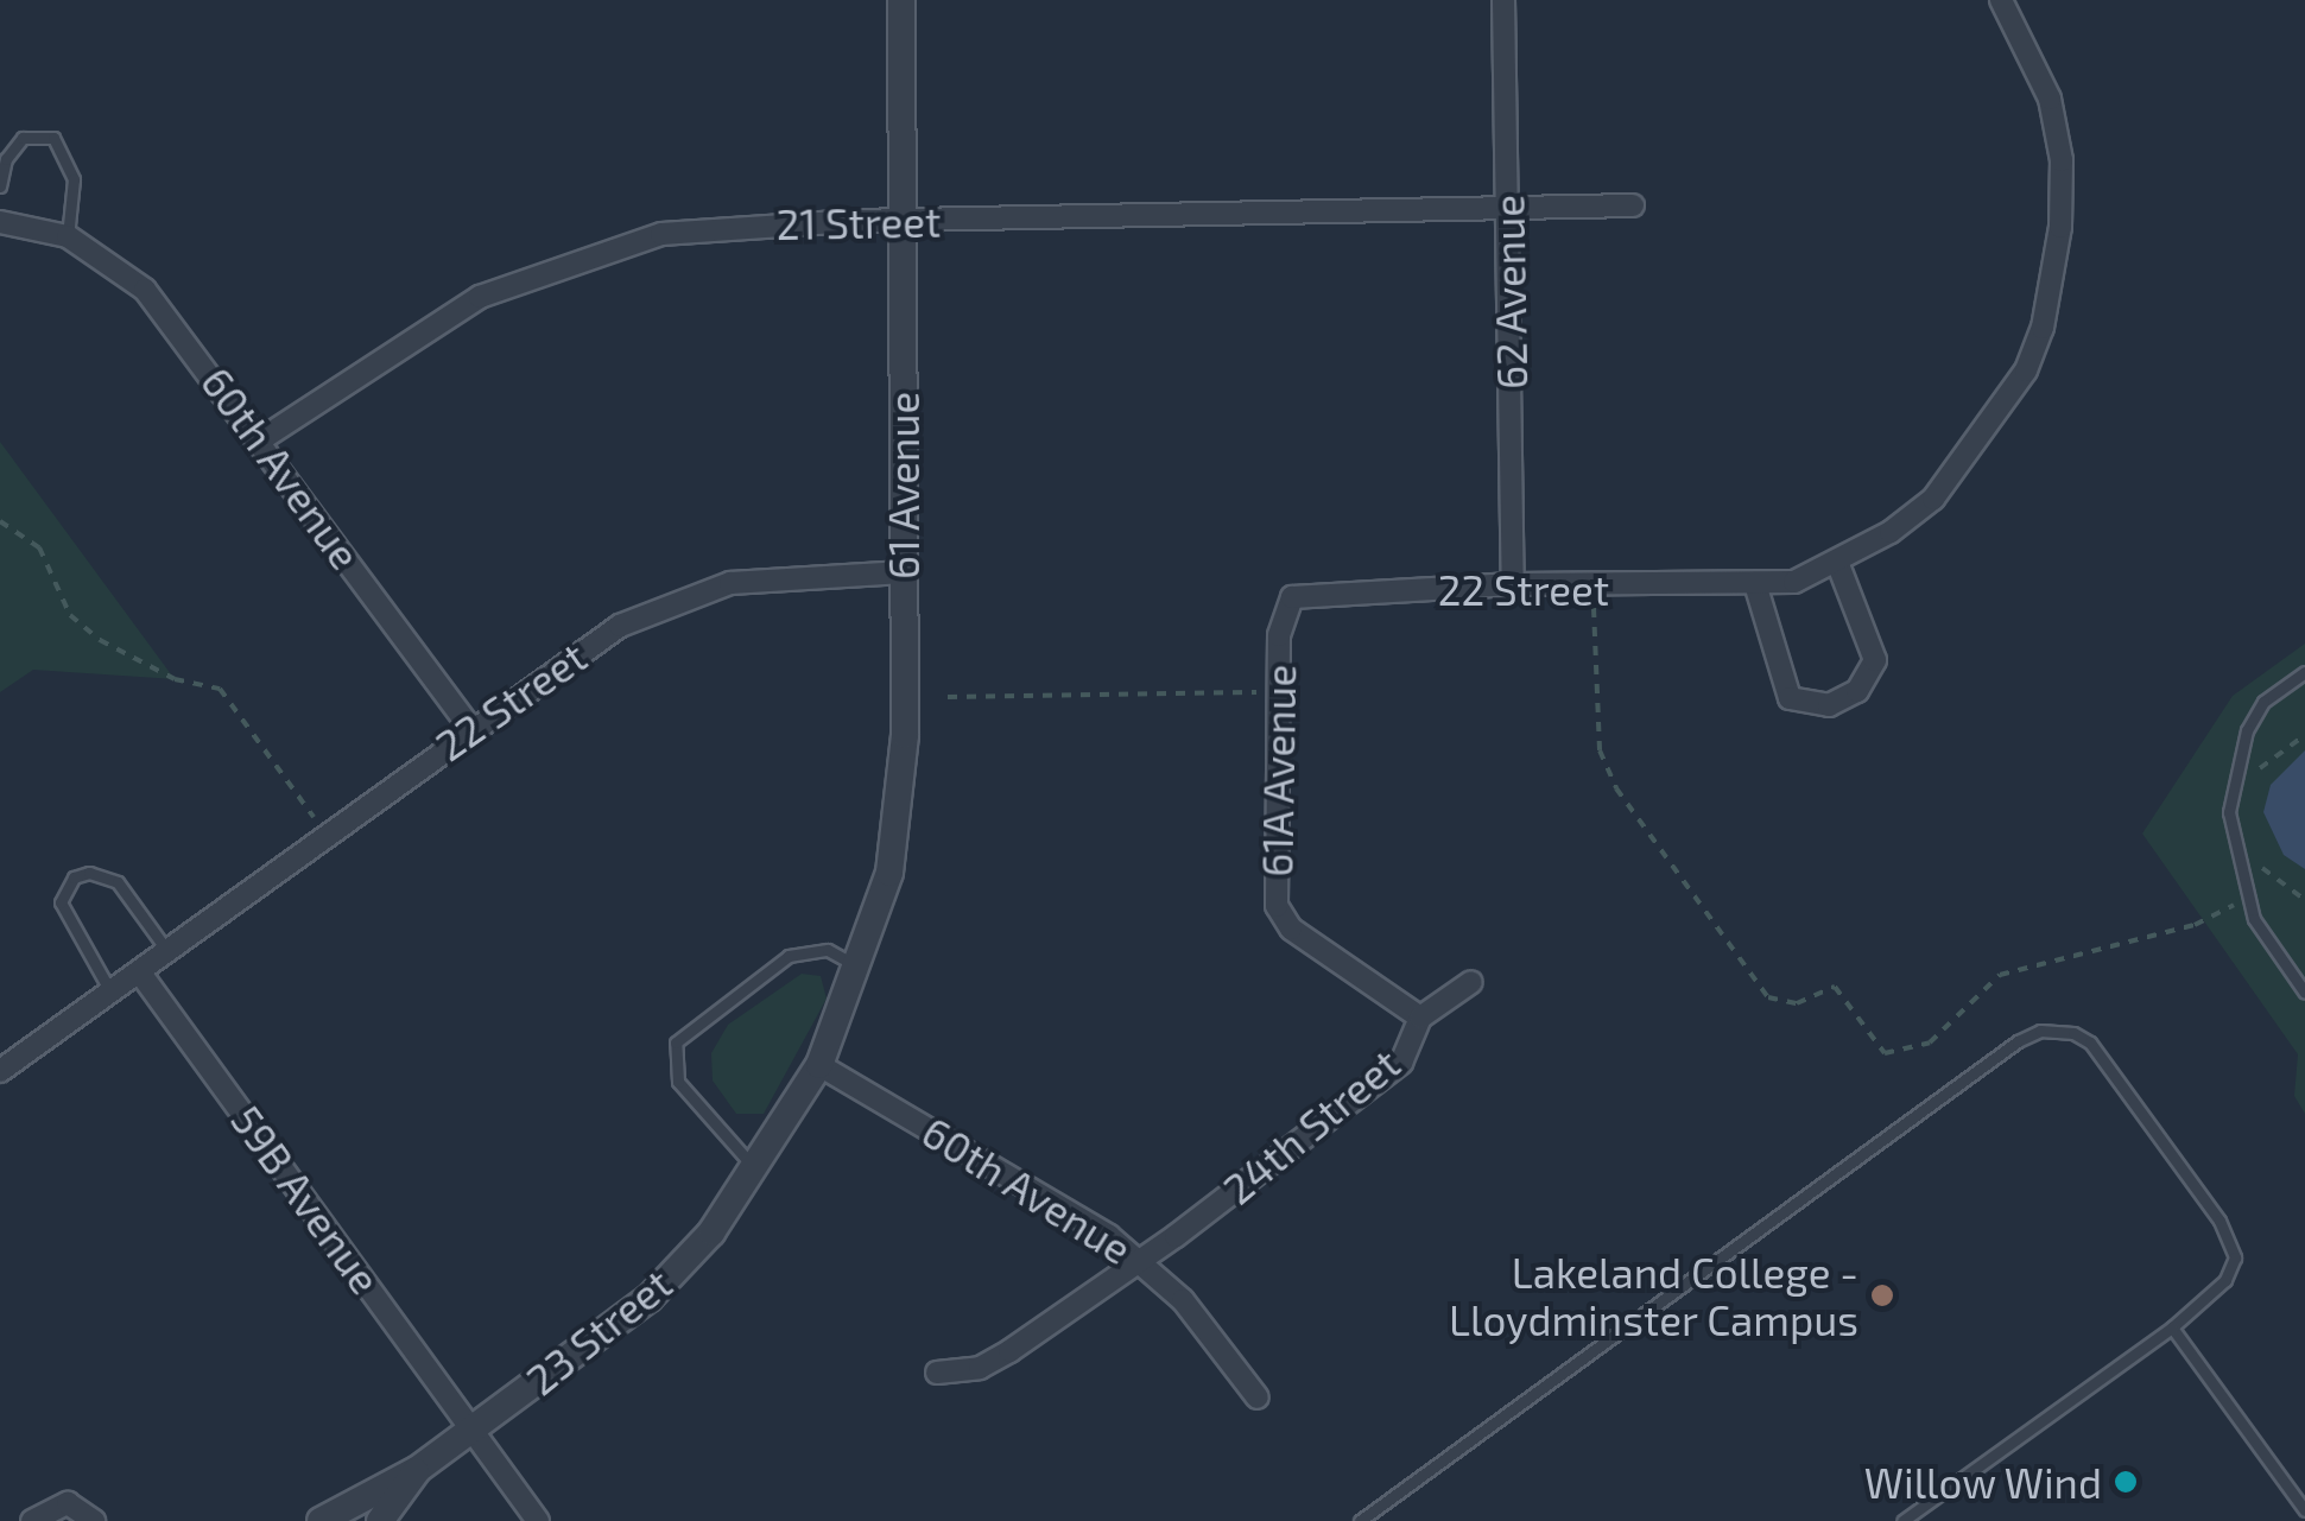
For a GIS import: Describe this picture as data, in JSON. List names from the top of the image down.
{
  "streets": {
    "street": [
      "21 Street",
      "62 Avenue",
      "60th Avenue",
      "61 Avenue",
      "22 Street",
      "61A Avenue",
      "24th Street",
      "59B Avenue",
      "23 Street"
    ]
  },
  "crossings": [
    ["21 Street", "62 Avenue"],
    ["21 Street", "60th Avenue"],
    ["21 Street", "61 Avenue"],
    ["62 Avenue", "22 Street"],
    ["60th Avenue", "22 Street"],
    ["60th Avenue", "24th Street"],
    ["60th Avenue", "23 Street"],
    ["61 Avenue", "22 Street"],
    ["61 Avenue", "23 Street"],
    ["22 Street", "61A Avenue"],
    ["22 Street", "59B Avenue"],
    ["61A Avenue", "24th Street"],
    ["59B Avenue", "23 Street"]
  ],
  "places": ["Lakeland College - Lloydminster Campus", "Willow Wind"]
}
